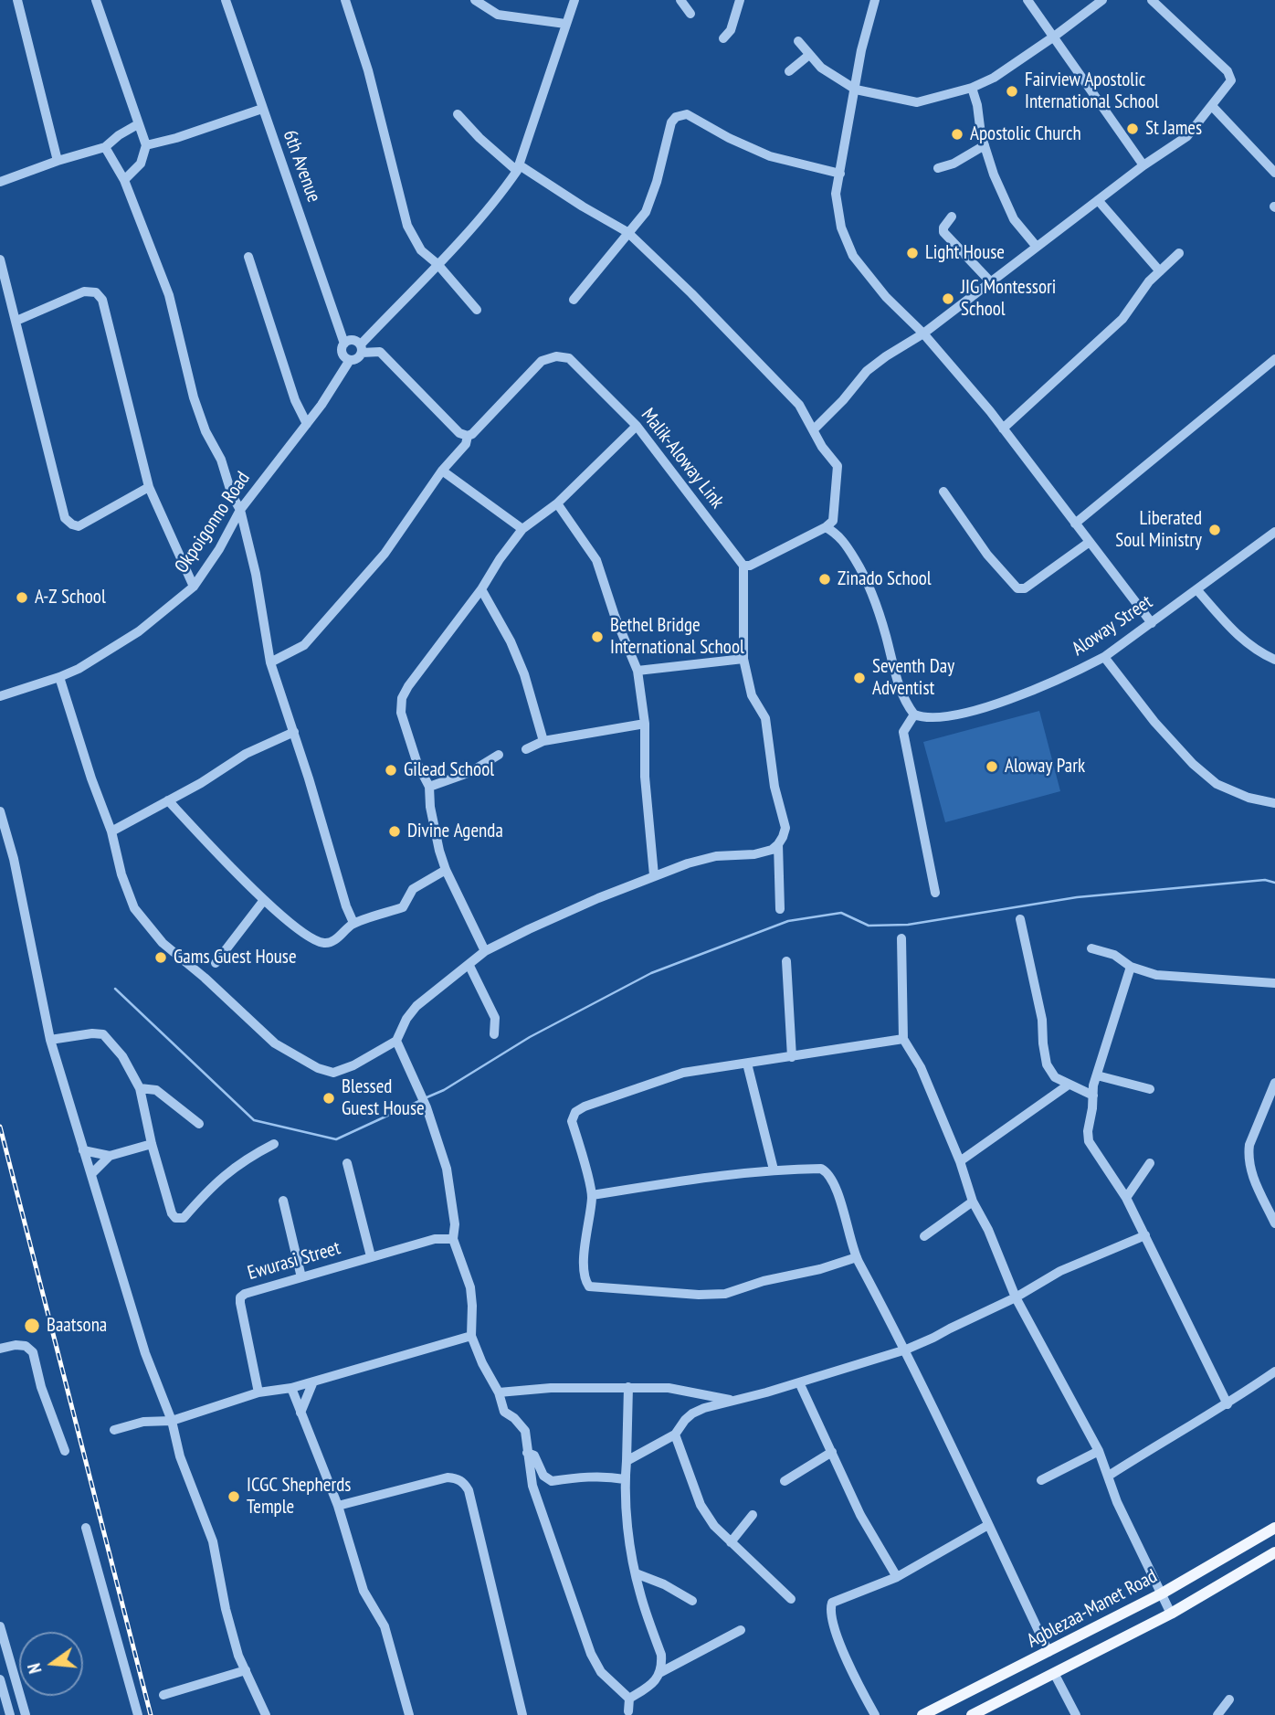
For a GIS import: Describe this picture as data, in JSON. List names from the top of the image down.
{
  "streets": {
    "main road": ["Agblezaa-Manet Road"],
    "street": [
      "6th Avenue",
      "Malik-Aloway Link",
      "Okpoigonno Road",
      "Aloway Street",
      "Ewurasi Street"
    ]
  },
  "crossings": [
    ["6th Avenue", "Okpoigonno Road"]
  ],
  "places": [
    "Fairview Apostolic International School",
    "St James",
    "Apostolic Church",
    "Light House",
    "JIG Montessori School",
    "Liberated Soul Ministry",
    "Zinado School",
    "A-Z School",
    "Bethel Bridge International School",
    "Seventh Day Adventist",
    "Aloway Park",
    "Gilead School",
    "Divine Agenda",
    "Gams Guest House",
    "Blessed Guest House",
    "Baatsona",
    "ICGC Shepherds Temple"
  ],
  "north": "left"
}
